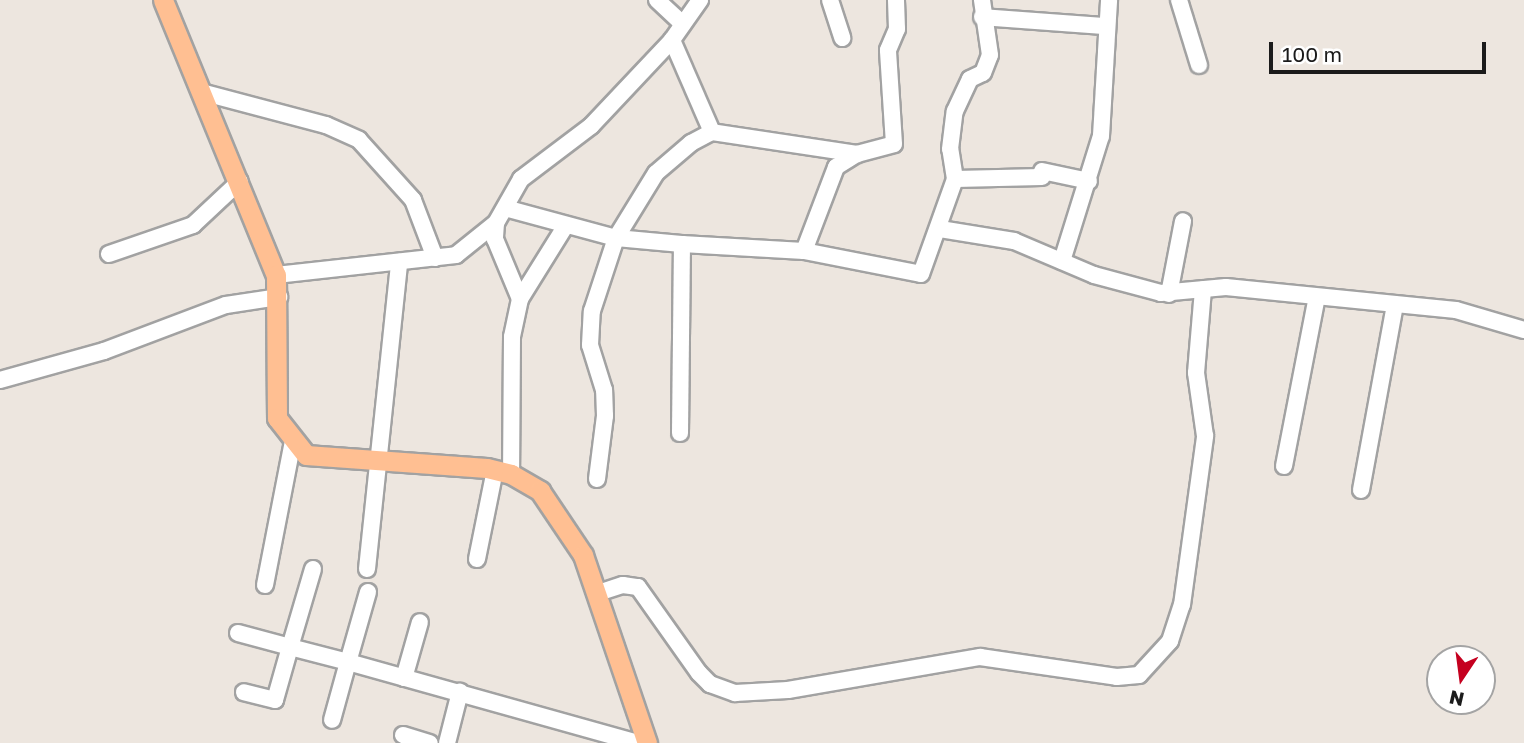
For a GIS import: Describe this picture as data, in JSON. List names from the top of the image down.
{
  "scale_bar": "100 m",
  "north": "bottom"
}
